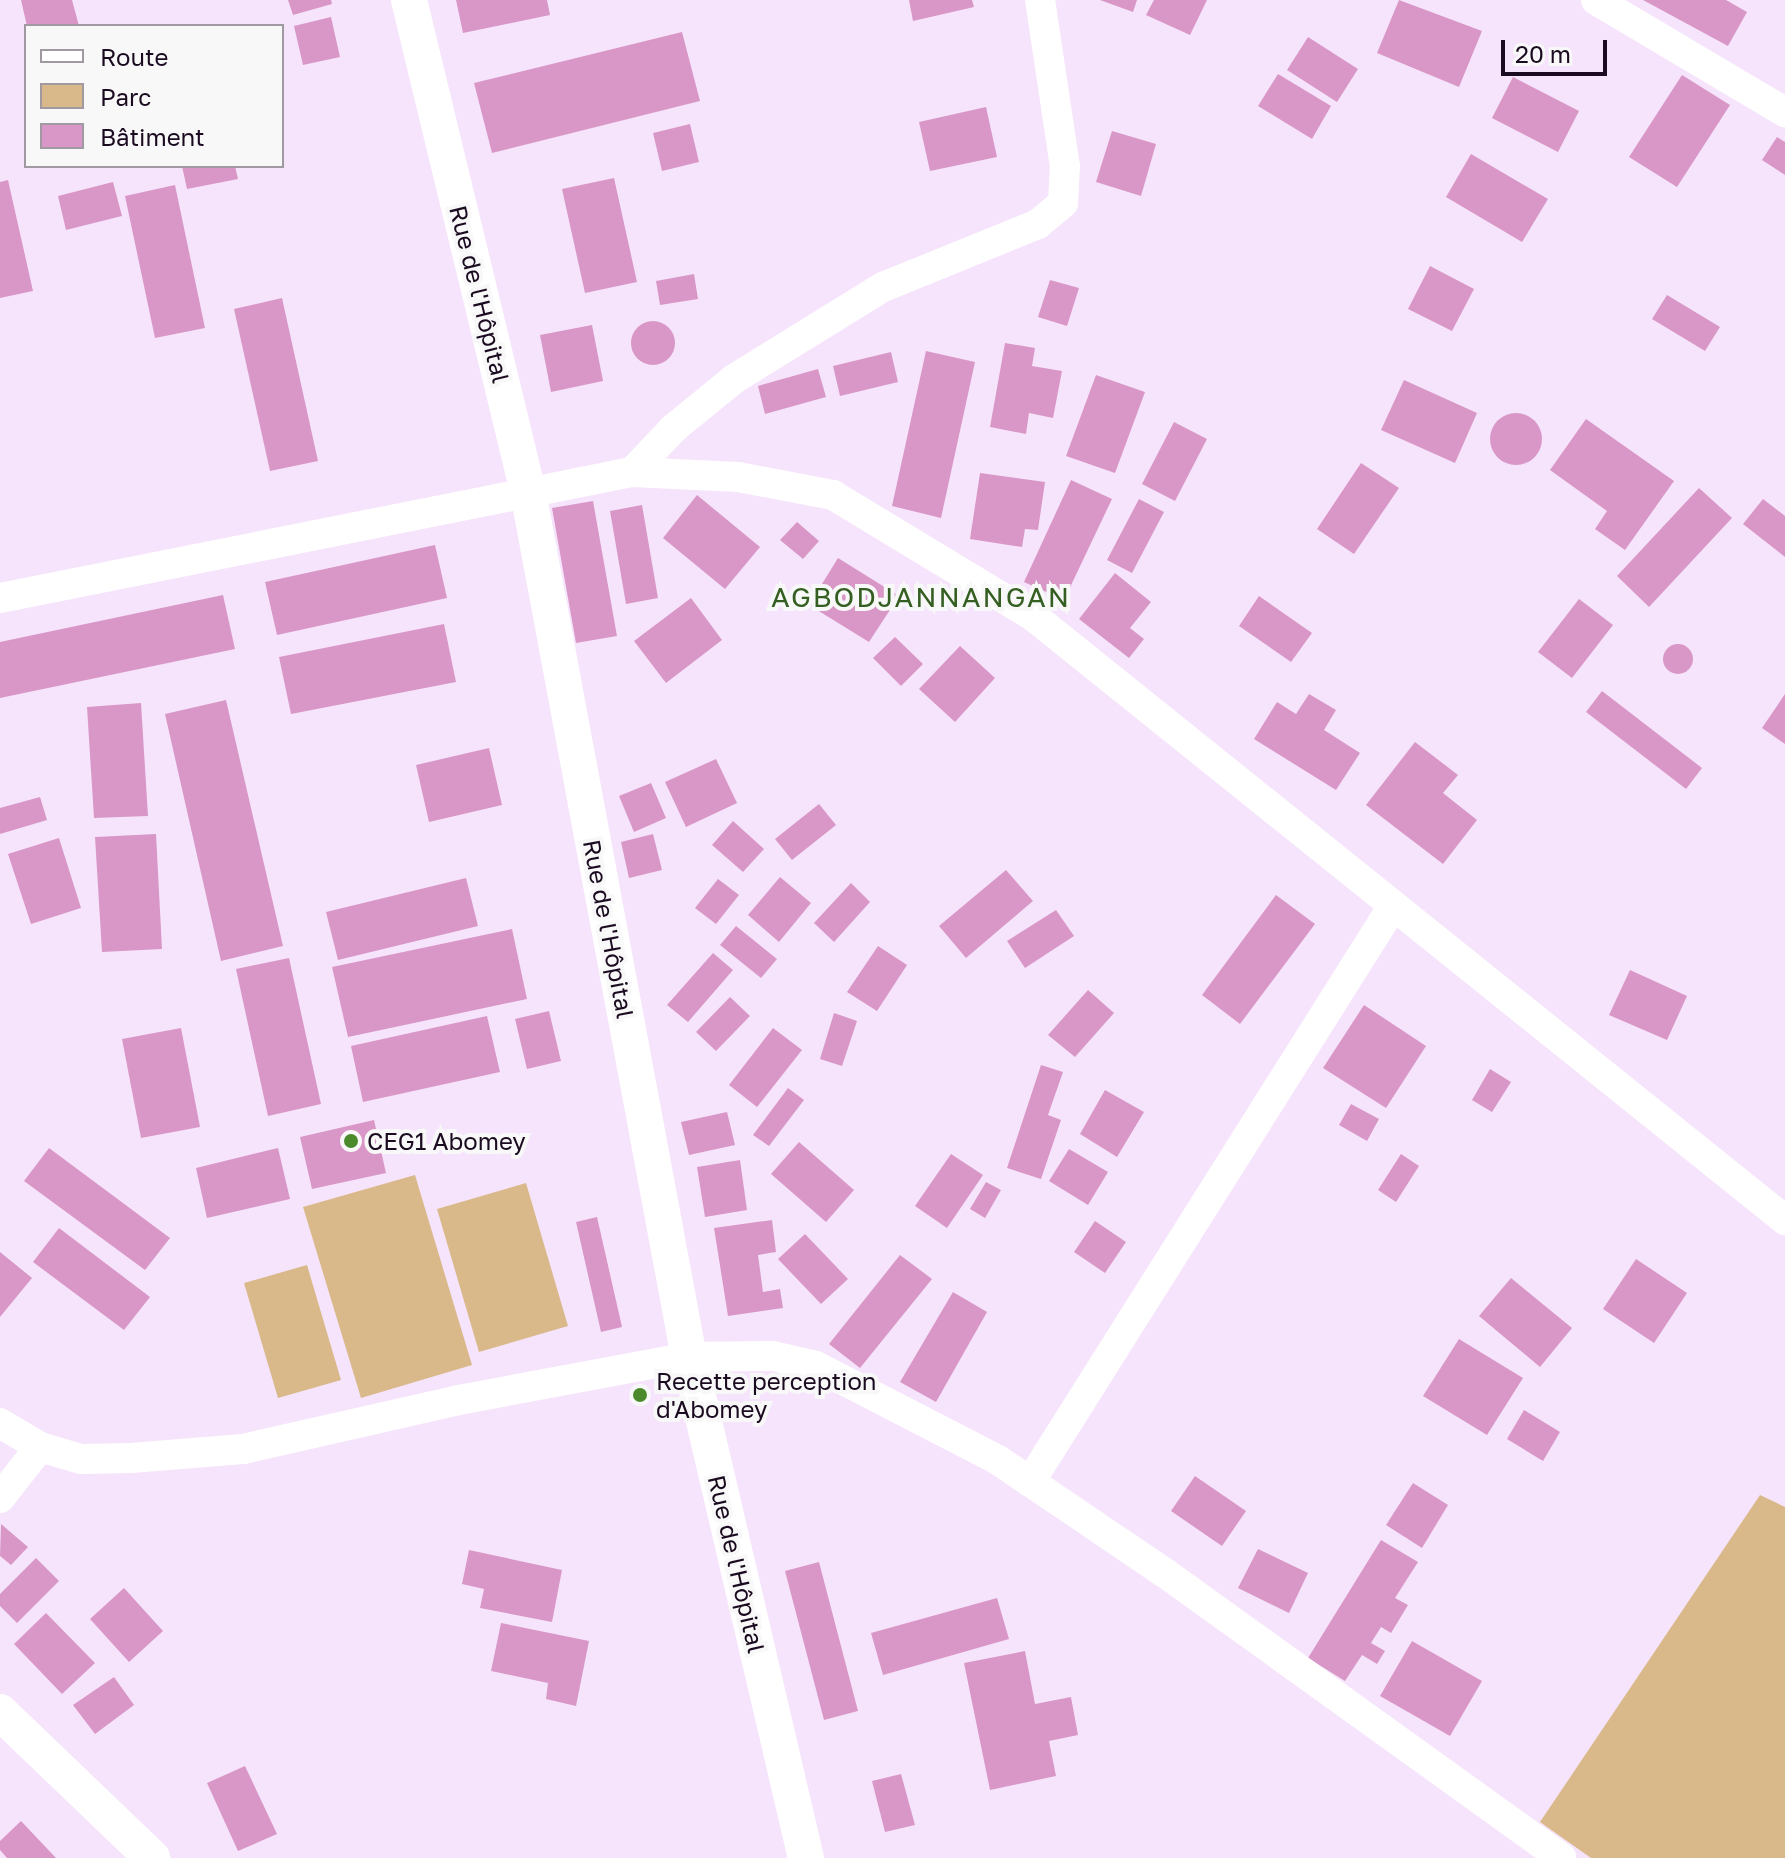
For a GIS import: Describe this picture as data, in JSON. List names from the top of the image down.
{
  "streets": {
    "street": ["Rue de l'Hôpital"]
  },
  "districts": ["AGBODJANNANGAN"],
  "places": ["CEG1 Abomey", "Recette perception d'Abomey"],
  "legend": ["Route", "Parc", "Bâtiment"],
  "scale_bar": "20 m"
}
